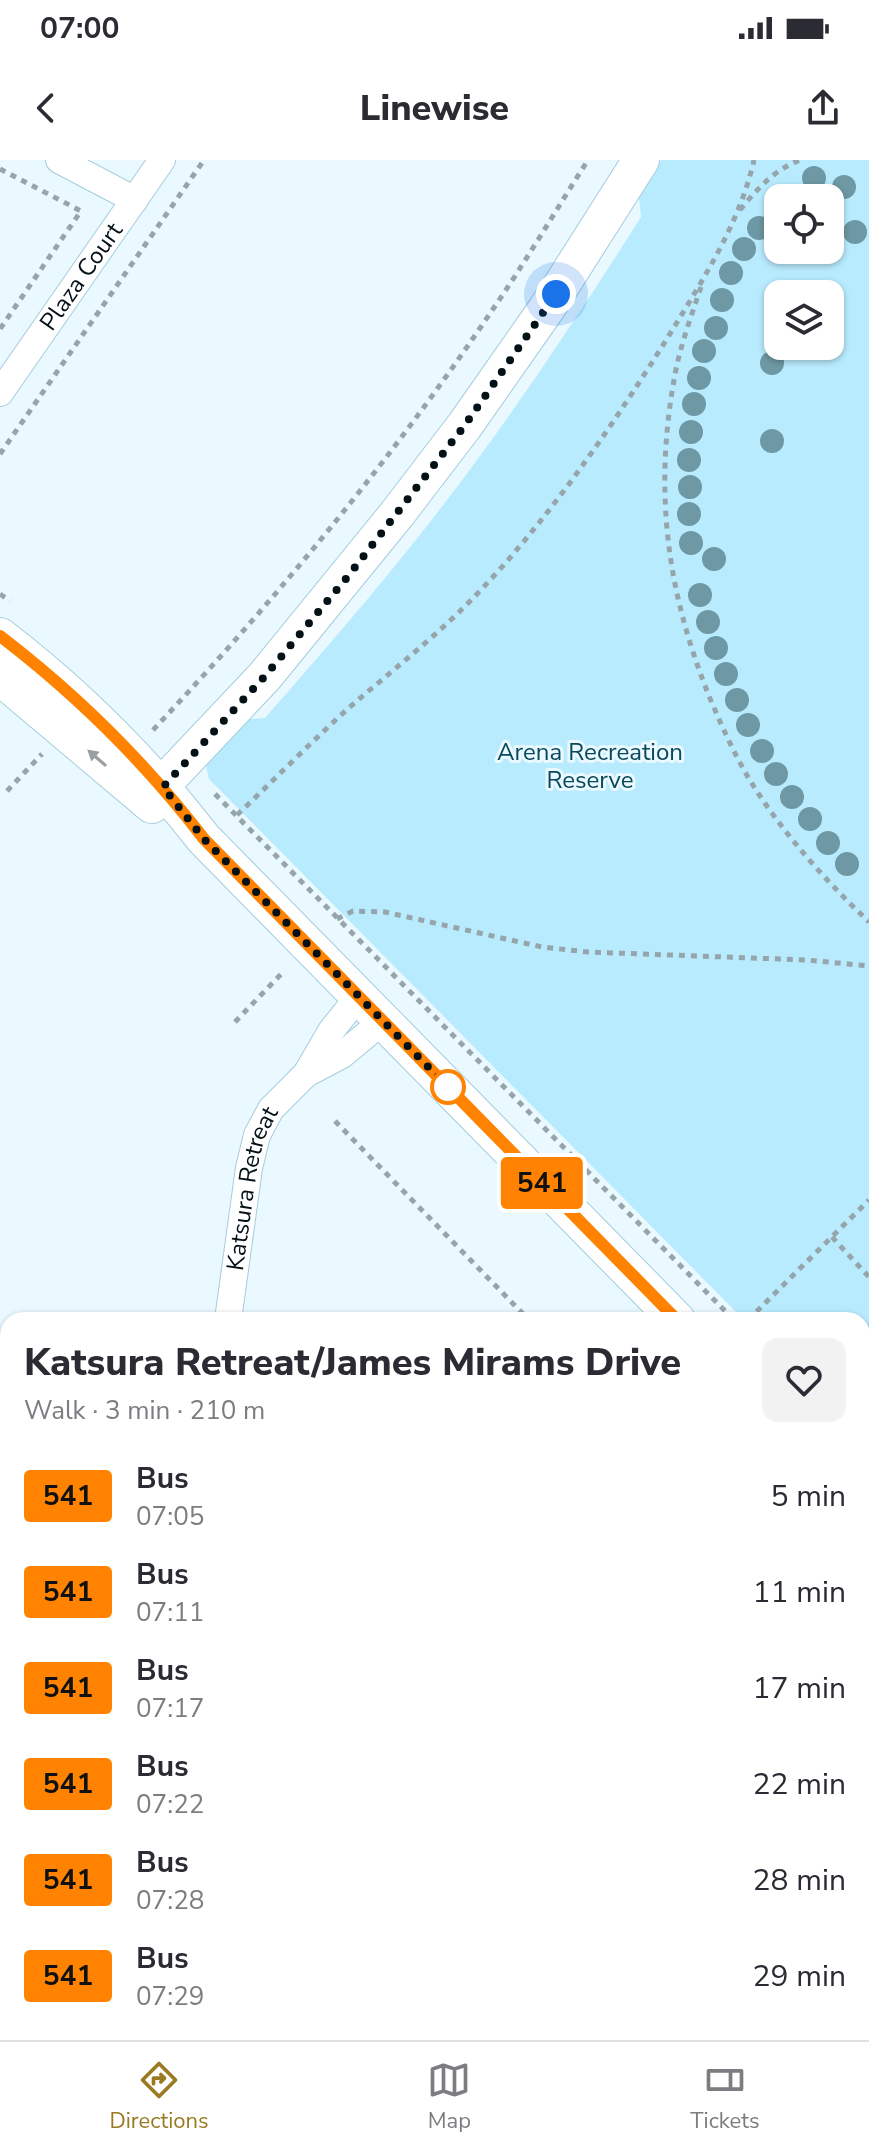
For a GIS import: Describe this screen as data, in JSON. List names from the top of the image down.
{
  "streets": {
    "street": ["Plaza Court", "Katsura Retreat"]
  },
  "parks": ["Arena Recreation Reserve"],
  "lines": ["bus line 541"],
  "page": {
    "status": "07:00",
    "header": "Linewise",
    "on_map": "541",
    "heading": ["Katsura Retreat/James Mirams Drive", "Walk · 3 min · 210 m"],
    "list": [
      {
        "mark": "541",
        "name": "Bus",
        "note": "07:05",
        "value": "5 min"
      },
      {
        "mark": "541",
        "name": "Bus",
        "note": "07:11",
        "value": "11 min"
      },
      {
        "mark": "541",
        "name": "Bus",
        "note": "07:17",
        "value": "17 min"
      },
      {
        "mark": "541",
        "name": "Bus",
        "note": "07:22",
        "value": "22 min"
      },
      {
        "mark": "541",
        "name": "Bus",
        "note": "07:28",
        "value": "28 min"
      },
      {
        "mark": "541",
        "name": "Bus",
        "note": "07:29",
        "value": "29 min"
      }
    ],
    "tabs": ["Directions", "Map", "Tickets"]
  }
}
